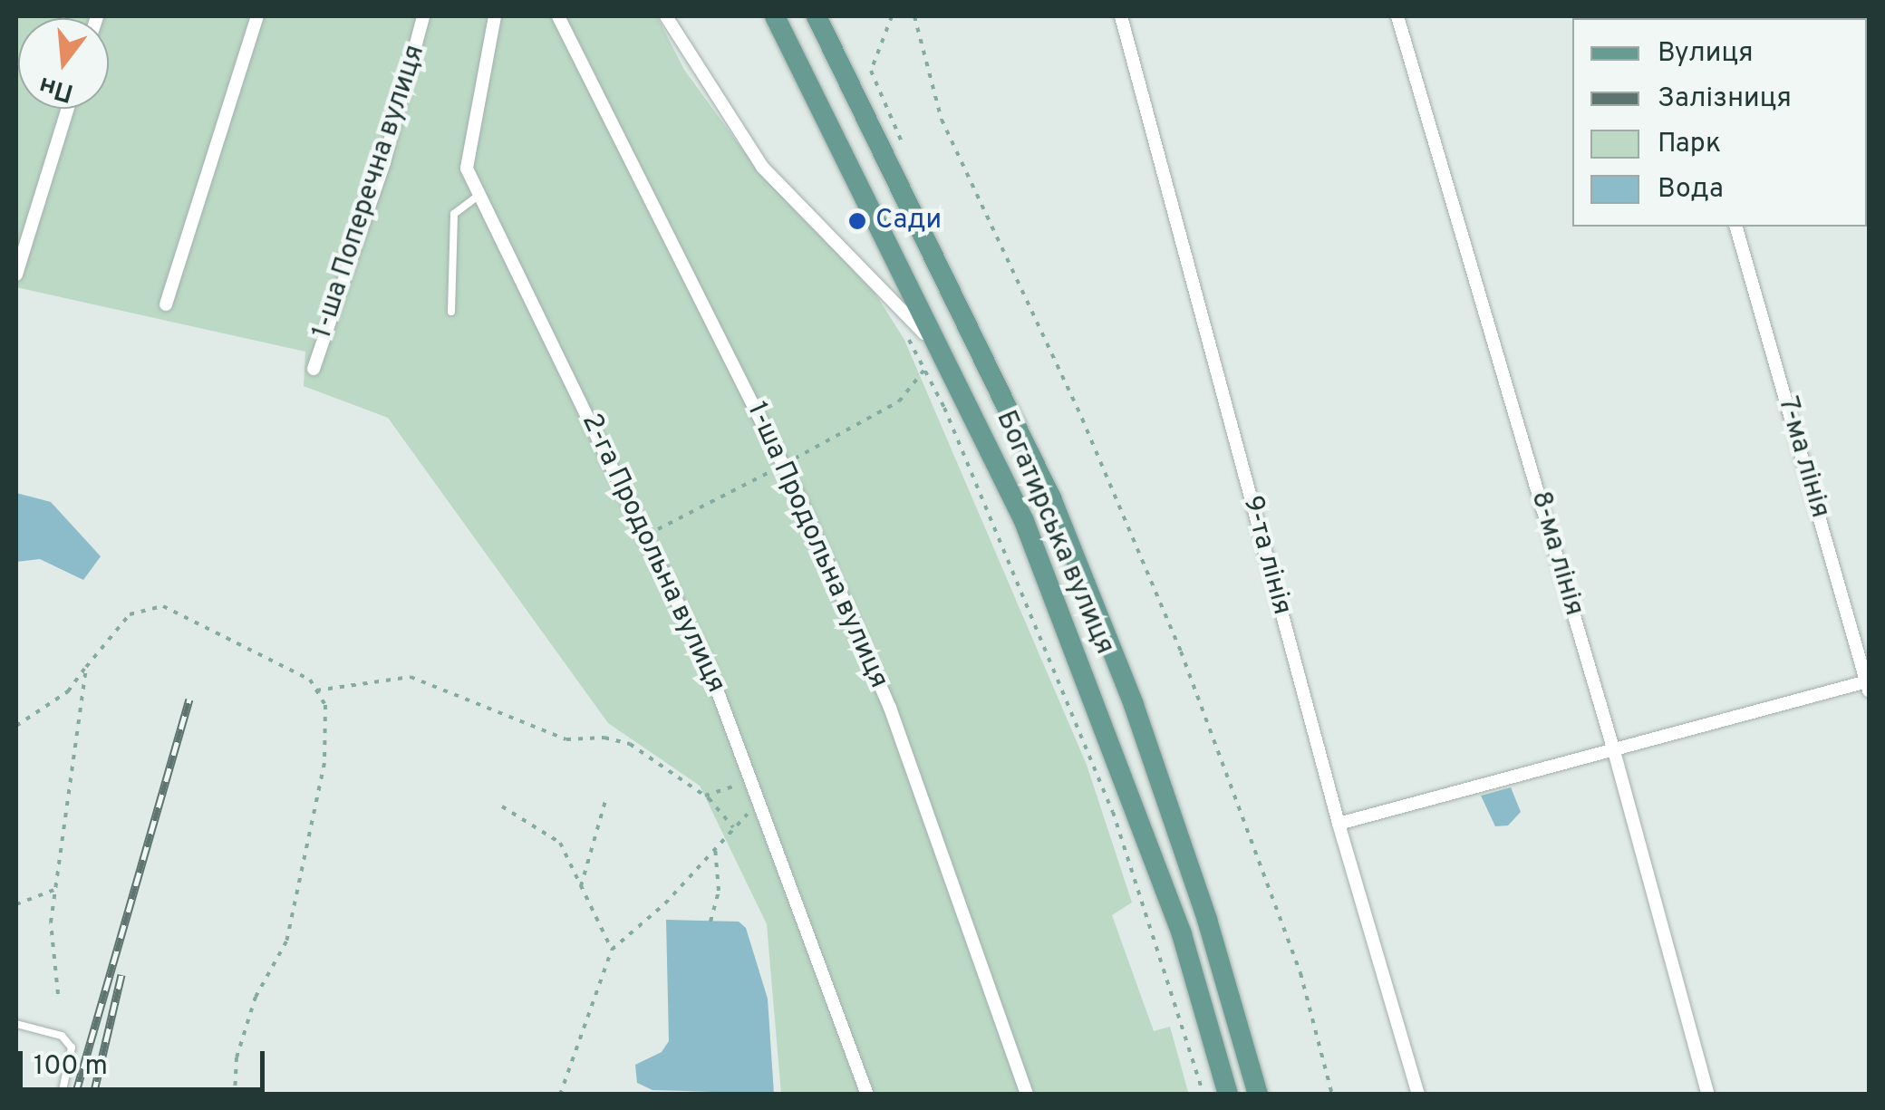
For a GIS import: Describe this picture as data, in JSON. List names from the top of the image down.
{
  "streets": {
    "main road": ["Богатирська вулиця"],
    "street": [
      "1-ша Поперечна вулиця",
      "7-ма лінія",
      "1-ша Продольна вулиця",
      "2-га Продольна вулиця",
      "8-ма лінія",
      "9-та лінія"
    ]
  },
  "places": ["Сади"],
  "legend": [
    "Вулиця",
    "Залізниця",
    "Парк",
    "Вода"
  ],
  "scale_bar": "100 m",
  "north": "bottom"
}
